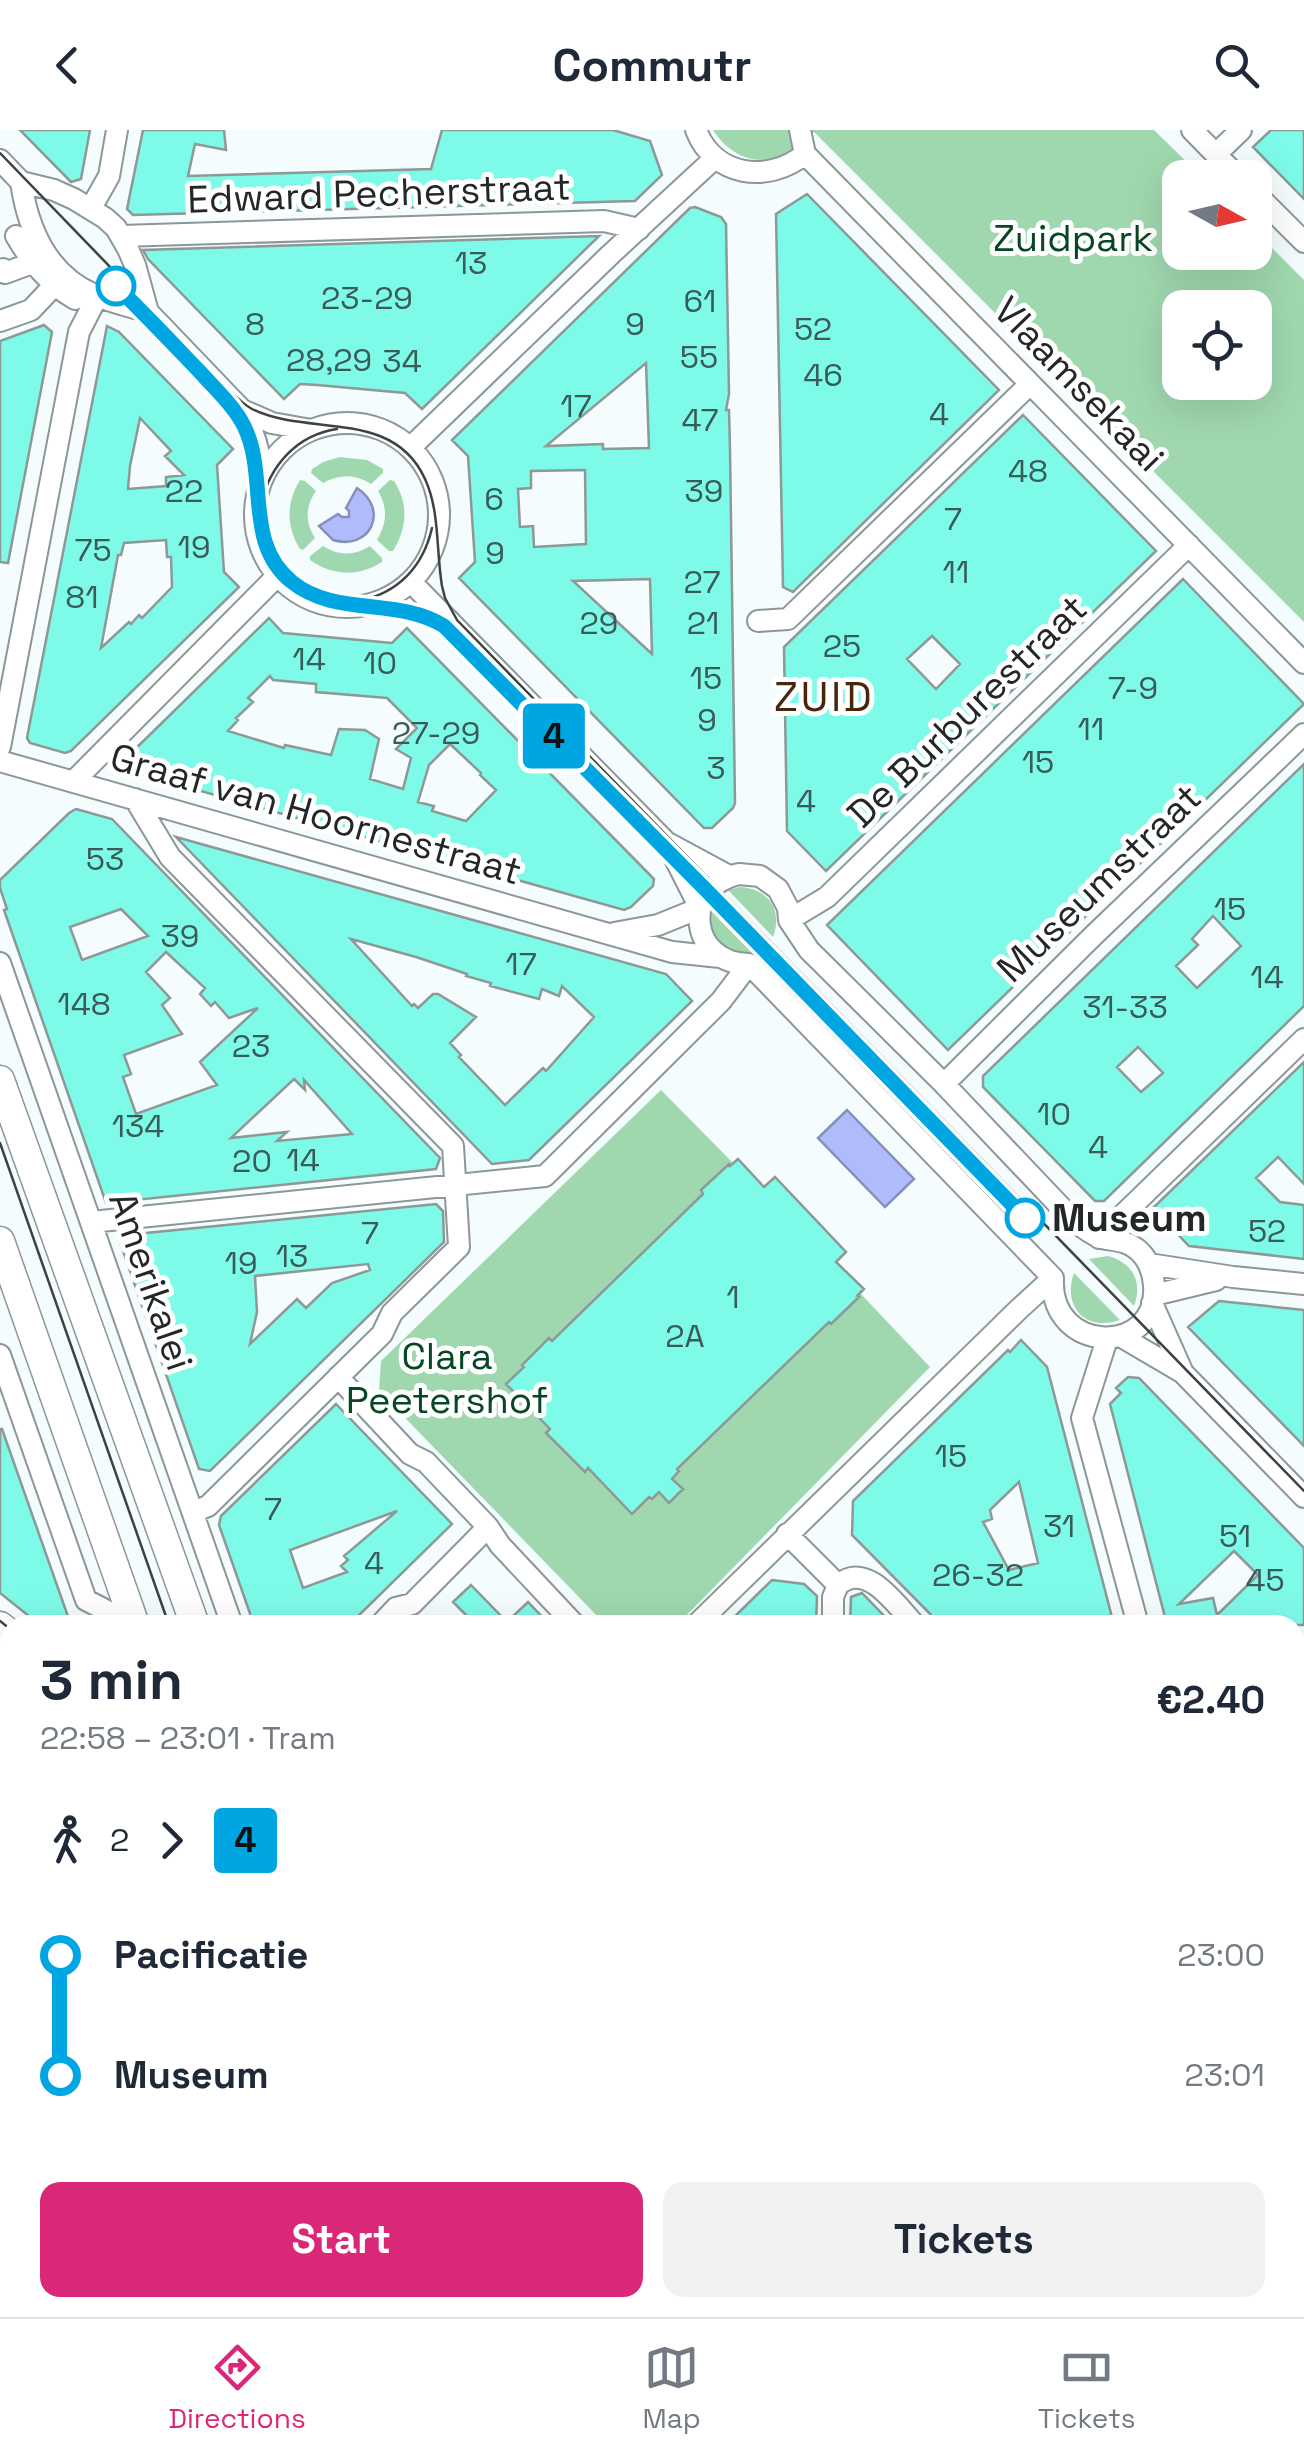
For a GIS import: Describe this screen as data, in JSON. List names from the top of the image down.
{
  "streets": {
    "main road": ["Amerikalei"],
    "street": [
      "Edward Pecherstraat",
      "Vlaamsekaai",
      "De Burburestraat",
      "Graaf van Hoornestraat",
      "Museumstraat"
    ]
  },
  "crossings": [
    ["Vlaamsekaai", "De Burburestraat"]
  ],
  "districts": ["ZUID"],
  "parks": ["Zuidpark", "Clara Peetershof"],
  "places": ["Museum"],
  "lines": ["tram line 4"],
  "house_numbers": [
    "13",
    "23-29",
    "61",
    "8",
    "9",
    "52",
    "55",
    "28,29",
    "34",
    "46",
    "17",
    "4",
    "47",
    "48",
    "22",
    "39",
    "6",
    "7",
    "19",
    "75",
    "9",
    "11",
    "27",
    "81",
    "29",
    "21",
    "25",
    "14",
    "10",
    "15",
    "7-9",
    "9",
    "11",
    "27-29",
    "15",
    "3",
    "4",
    "53",
    "15",
    "39",
    "17",
    "14",
    "148",
    "31-33",
    "23",
    "10",
    "134",
    "4",
    "14",
    "20",
    "52",
    "7",
    "13",
    "19",
    "1",
    "2A",
    "15",
    "7",
    "31",
    "51",
    "4",
    "26-32",
    "45"
  ],
  "north": "right",
  "page": {
    "header": "Commutr",
    "on_map": "4",
    "heading": ["3 min", "22:58 – 23:01 · Tram", "€2.40"],
    "legs": ["2", "4"],
    "list": [
      {
        "name": "Pacificatie",
        "value": "23:00"
      },
      {
        "name": "Museum",
        "value": "23:01"
      }
    ],
    "buttons": ["Start", "Tickets"],
    "tabs": ["Directions", "Map", "Tickets"]
  }
}
